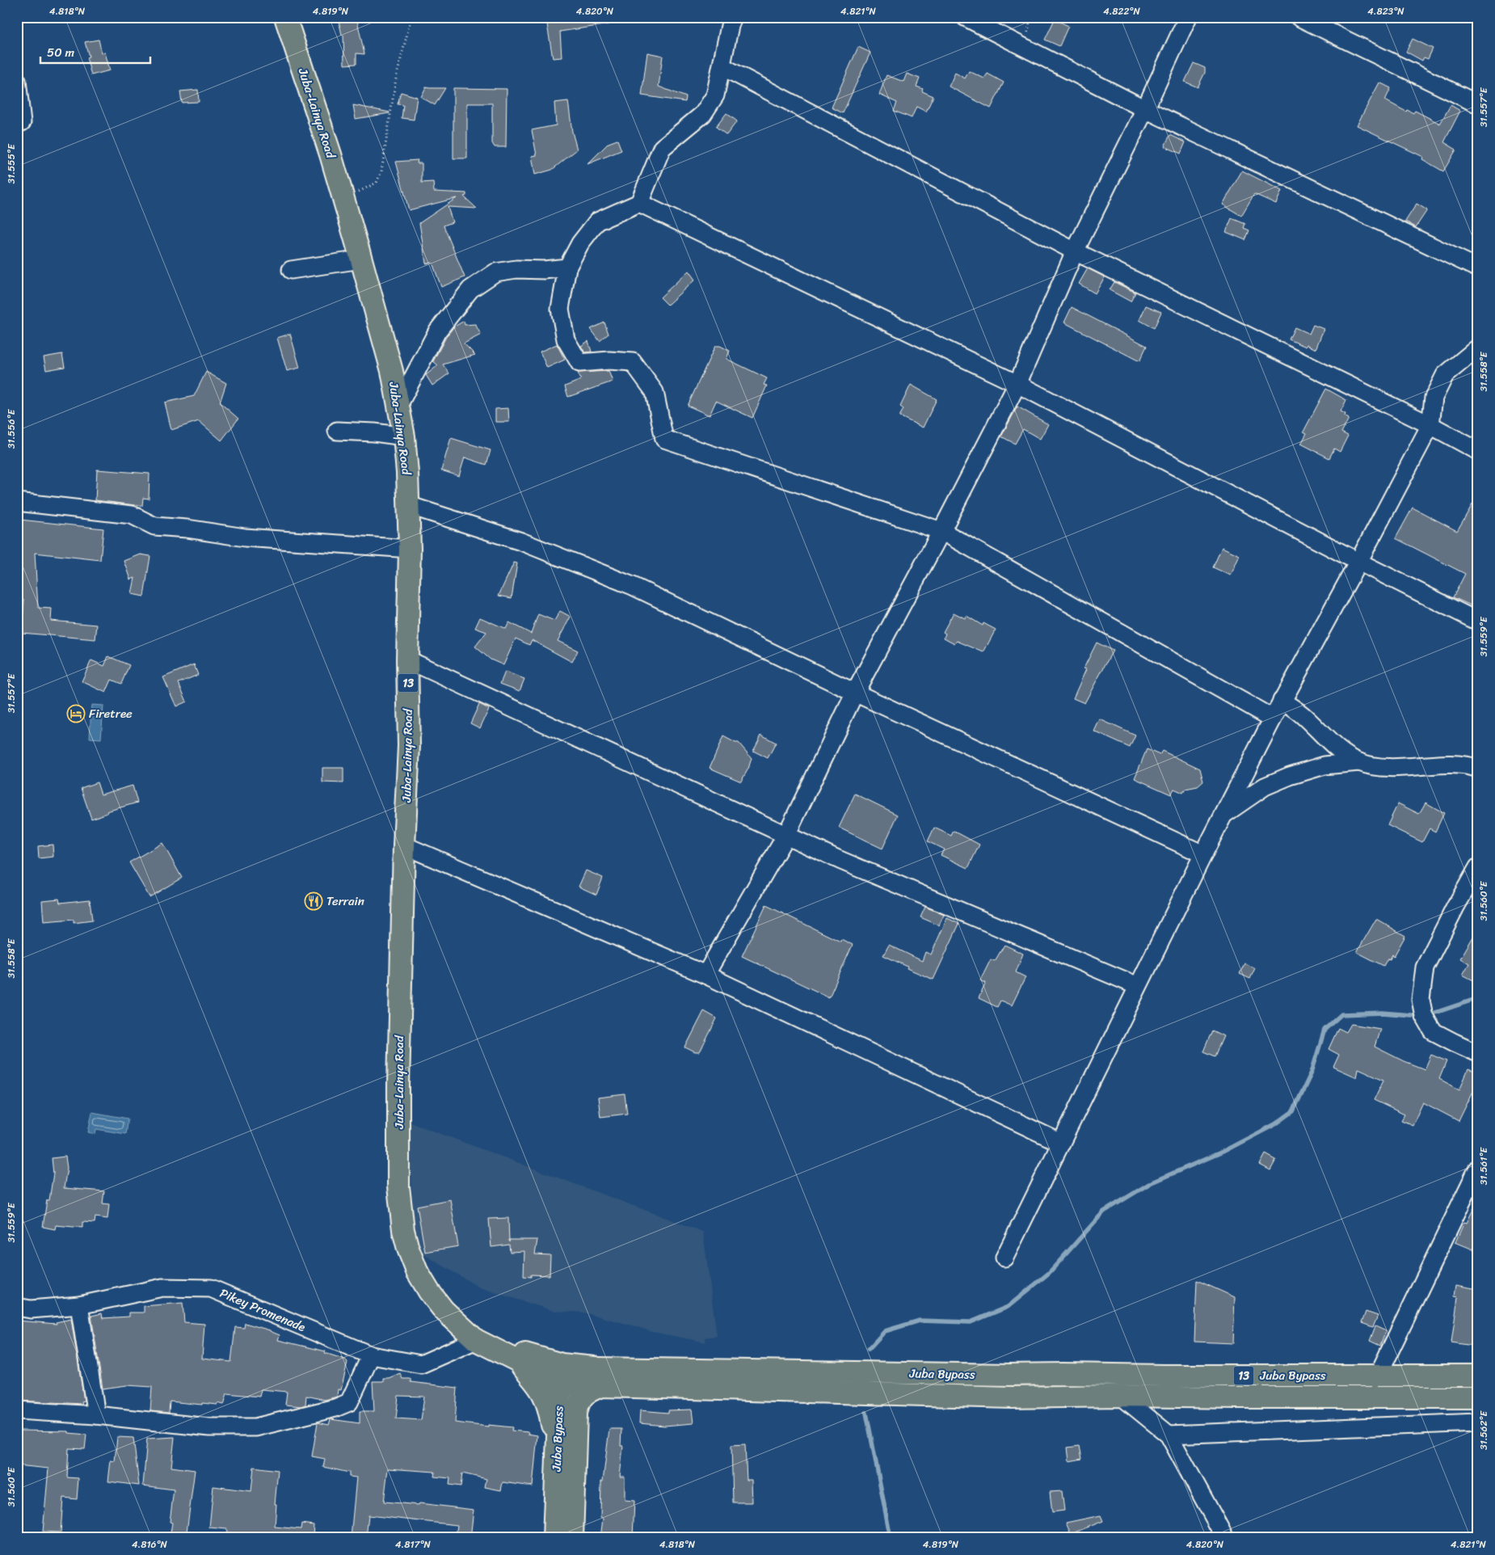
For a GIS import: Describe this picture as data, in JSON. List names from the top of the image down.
{
  "streets": {
    "main road": ["Juba-Lainya Road", "13", "Juba Bypass"],
    "street": ["Pikey Promenade"]
  },
  "crossings": [
    ["Juba-Lainya Road", "Pikey Promenade"],
    ["Juba-Lainya Road", "Juba Bypass"]
  ],
  "places": {
    "hotel": ["Firetree"],
    "restaurant": ["Terrain"]
  },
  "scale_bar": "50 m",
  "coordinates": [
    "4.818°N",
    "4.819°N",
    "4.820°N",
    "4.821°N",
    "4.822°N",
    "4.823°N",
    "31.557°E",
    "31.555°E",
    "31.558°E",
    "31.556°E",
    "31.559°E",
    "31.560°E",
    "31.561°E",
    "31.562°E",
    "4.816°N",
    "4.817°N"
  ]
}
